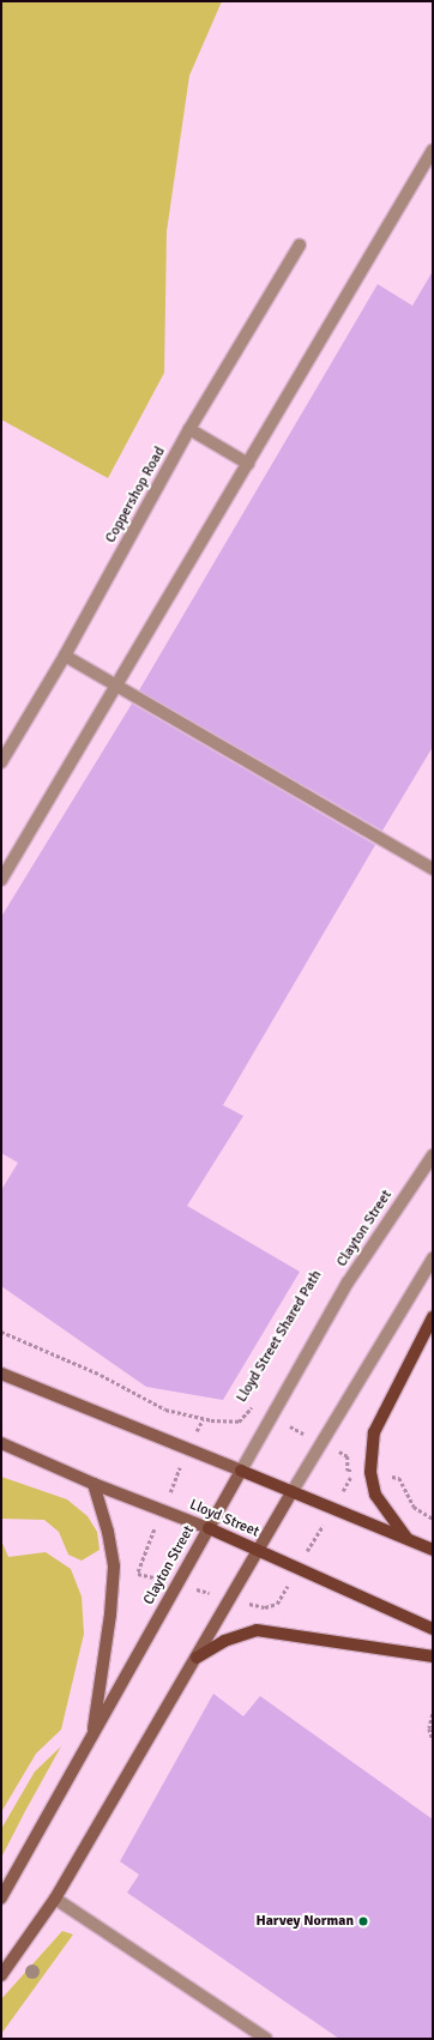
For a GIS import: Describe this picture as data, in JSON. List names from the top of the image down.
{
  "streets": {
    "main road": ["Clayton Street", "Lloyd Street"],
    "street": ["Coppershop Road"],
    "path": ["Lloyd Street Shared Path"]
  },
  "crossings": [
    ["Clayton Street", "Lloyd Street"]
  ],
  "places": ["Harvey Norman"]
}
